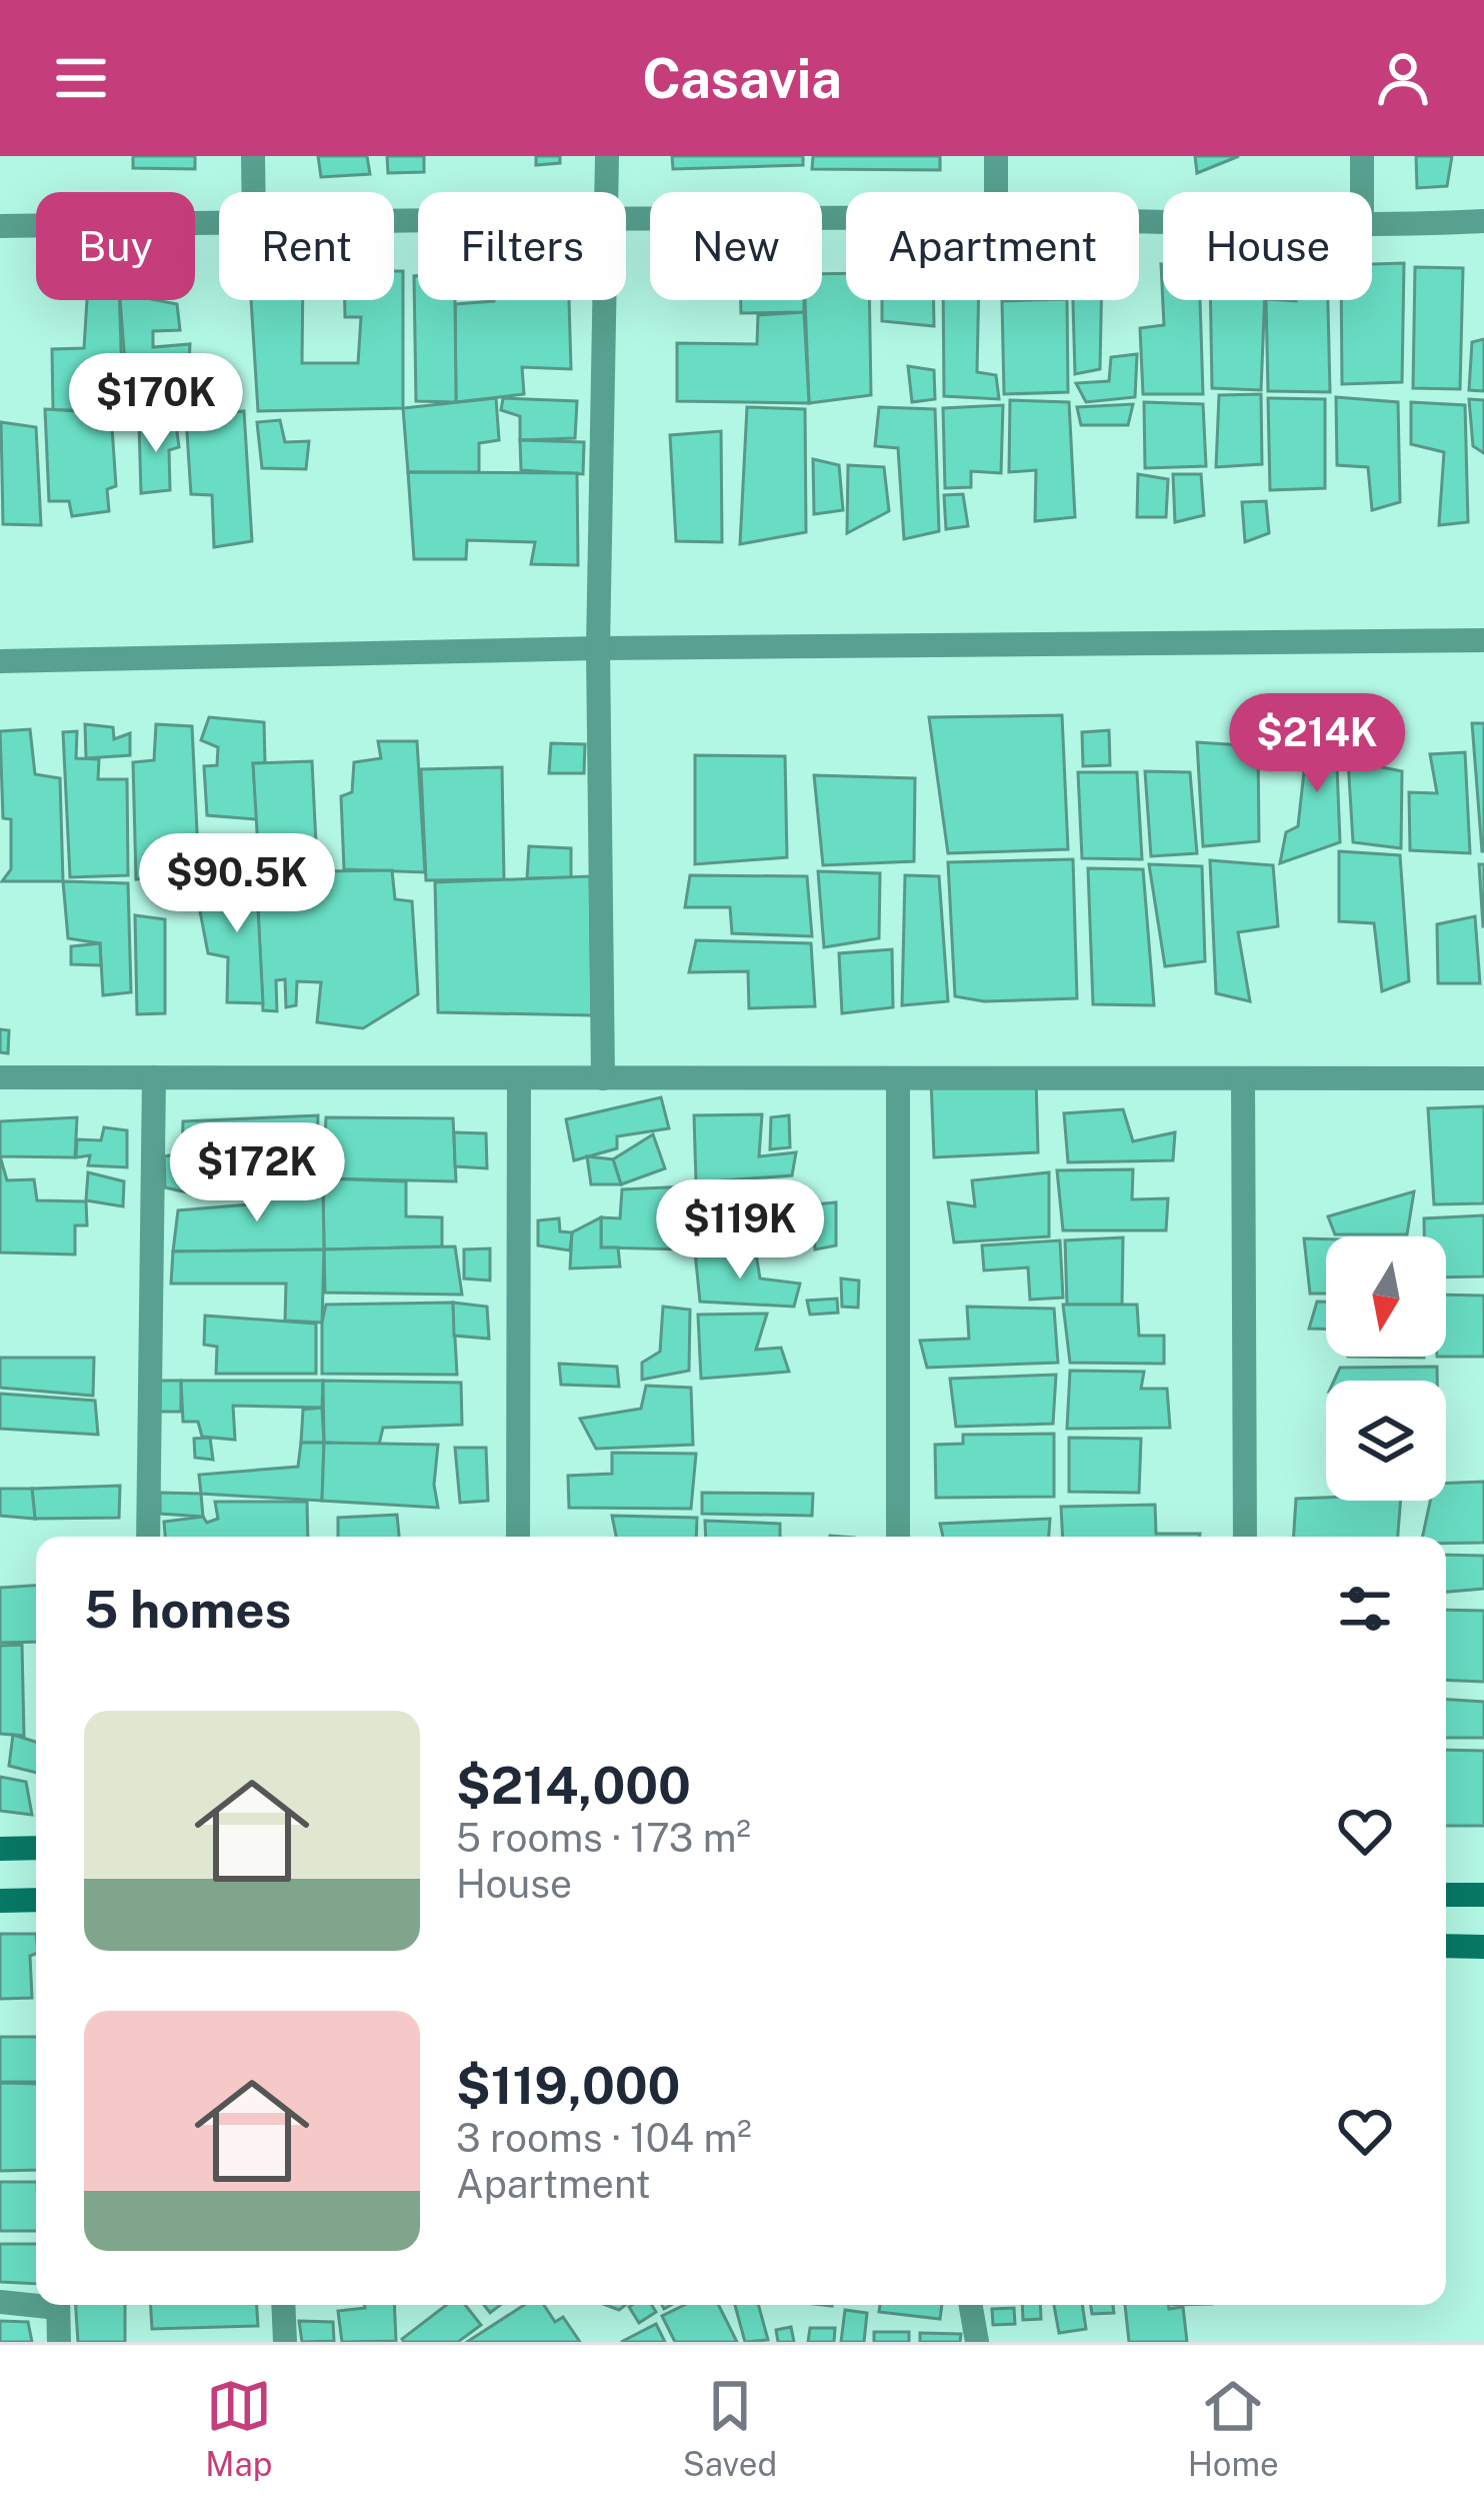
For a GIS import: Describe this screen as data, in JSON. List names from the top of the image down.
{
  "north": "bottom",
  "page": {
    "header": "Casavia",
    "chip": [
      "Buy",
      "Rent",
      "Filters",
      "New",
      "Apartment",
      "House"
    ],
    "price": [
      "$170K",
      "$214K",
      "$90.5K",
      "$172K",
      "$119K"
    ],
    "heading": "5 homes",
    "list": [
      {
        "name": "$214,000",
        "note": "5 rooms · 173 m² · House"
      },
      {
        "name": "$119,000",
        "note": "3 rooms · 104 m² · Apartment"
      }
    ],
    "tabs": ["Map", "Saved", "Home"]
  }
}
